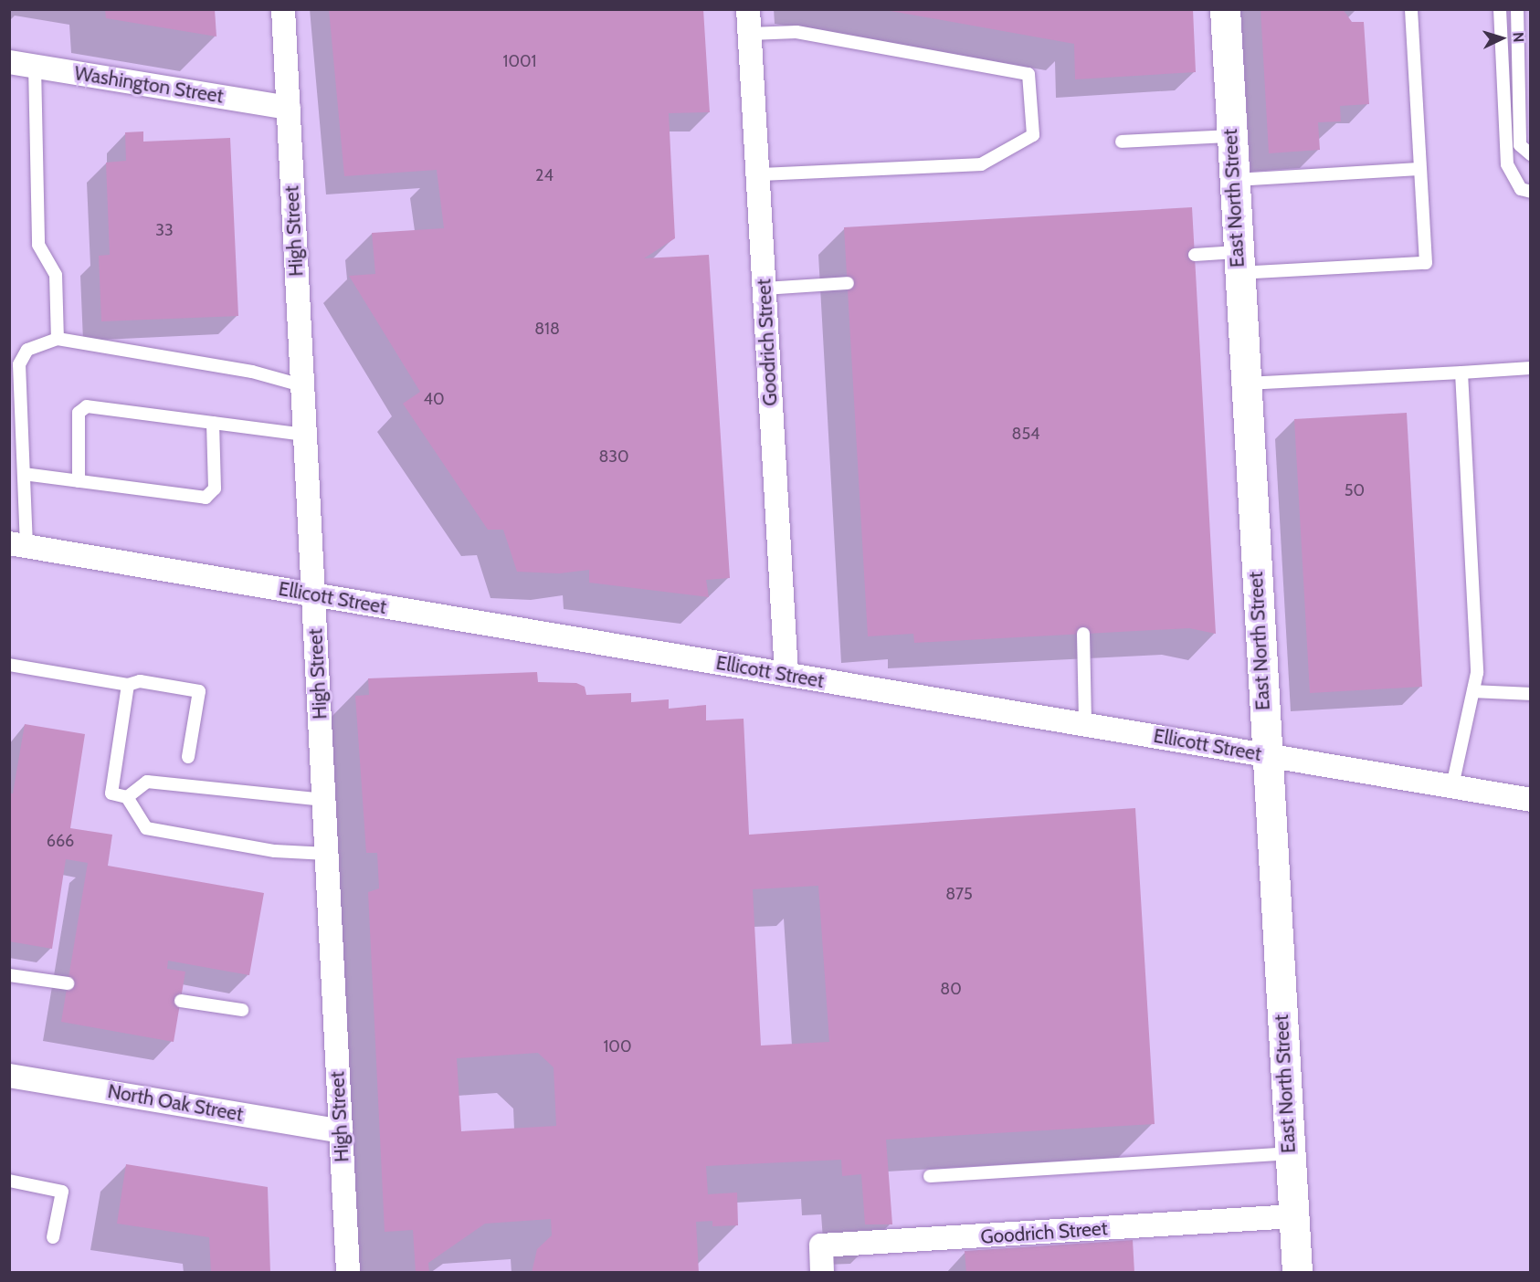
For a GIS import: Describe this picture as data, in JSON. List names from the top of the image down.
{
  "streets": {
    "street": [
      "Washington Street",
      "East North Street",
      "High Street",
      "Goodrich Street",
      "Ellicott Street",
      "North Oak Street"
    ]
  },
  "crossings": [
    ["Washington Street", "High Street"],
    ["East North Street", "Goodrich Street"],
    ["East North Street", "Ellicott Street"],
    ["High Street", "Ellicott Street"],
    ["High Street", "North Oak Street"],
    ["Goodrich Street", "Ellicott Street"]
  ],
  "house_numbers": [
    "1001",
    "24",
    "33",
    "818",
    "40",
    "854",
    "830",
    "50",
    "666",
    "875",
    "80",
    "100"
  ],
  "north": "right"
}
